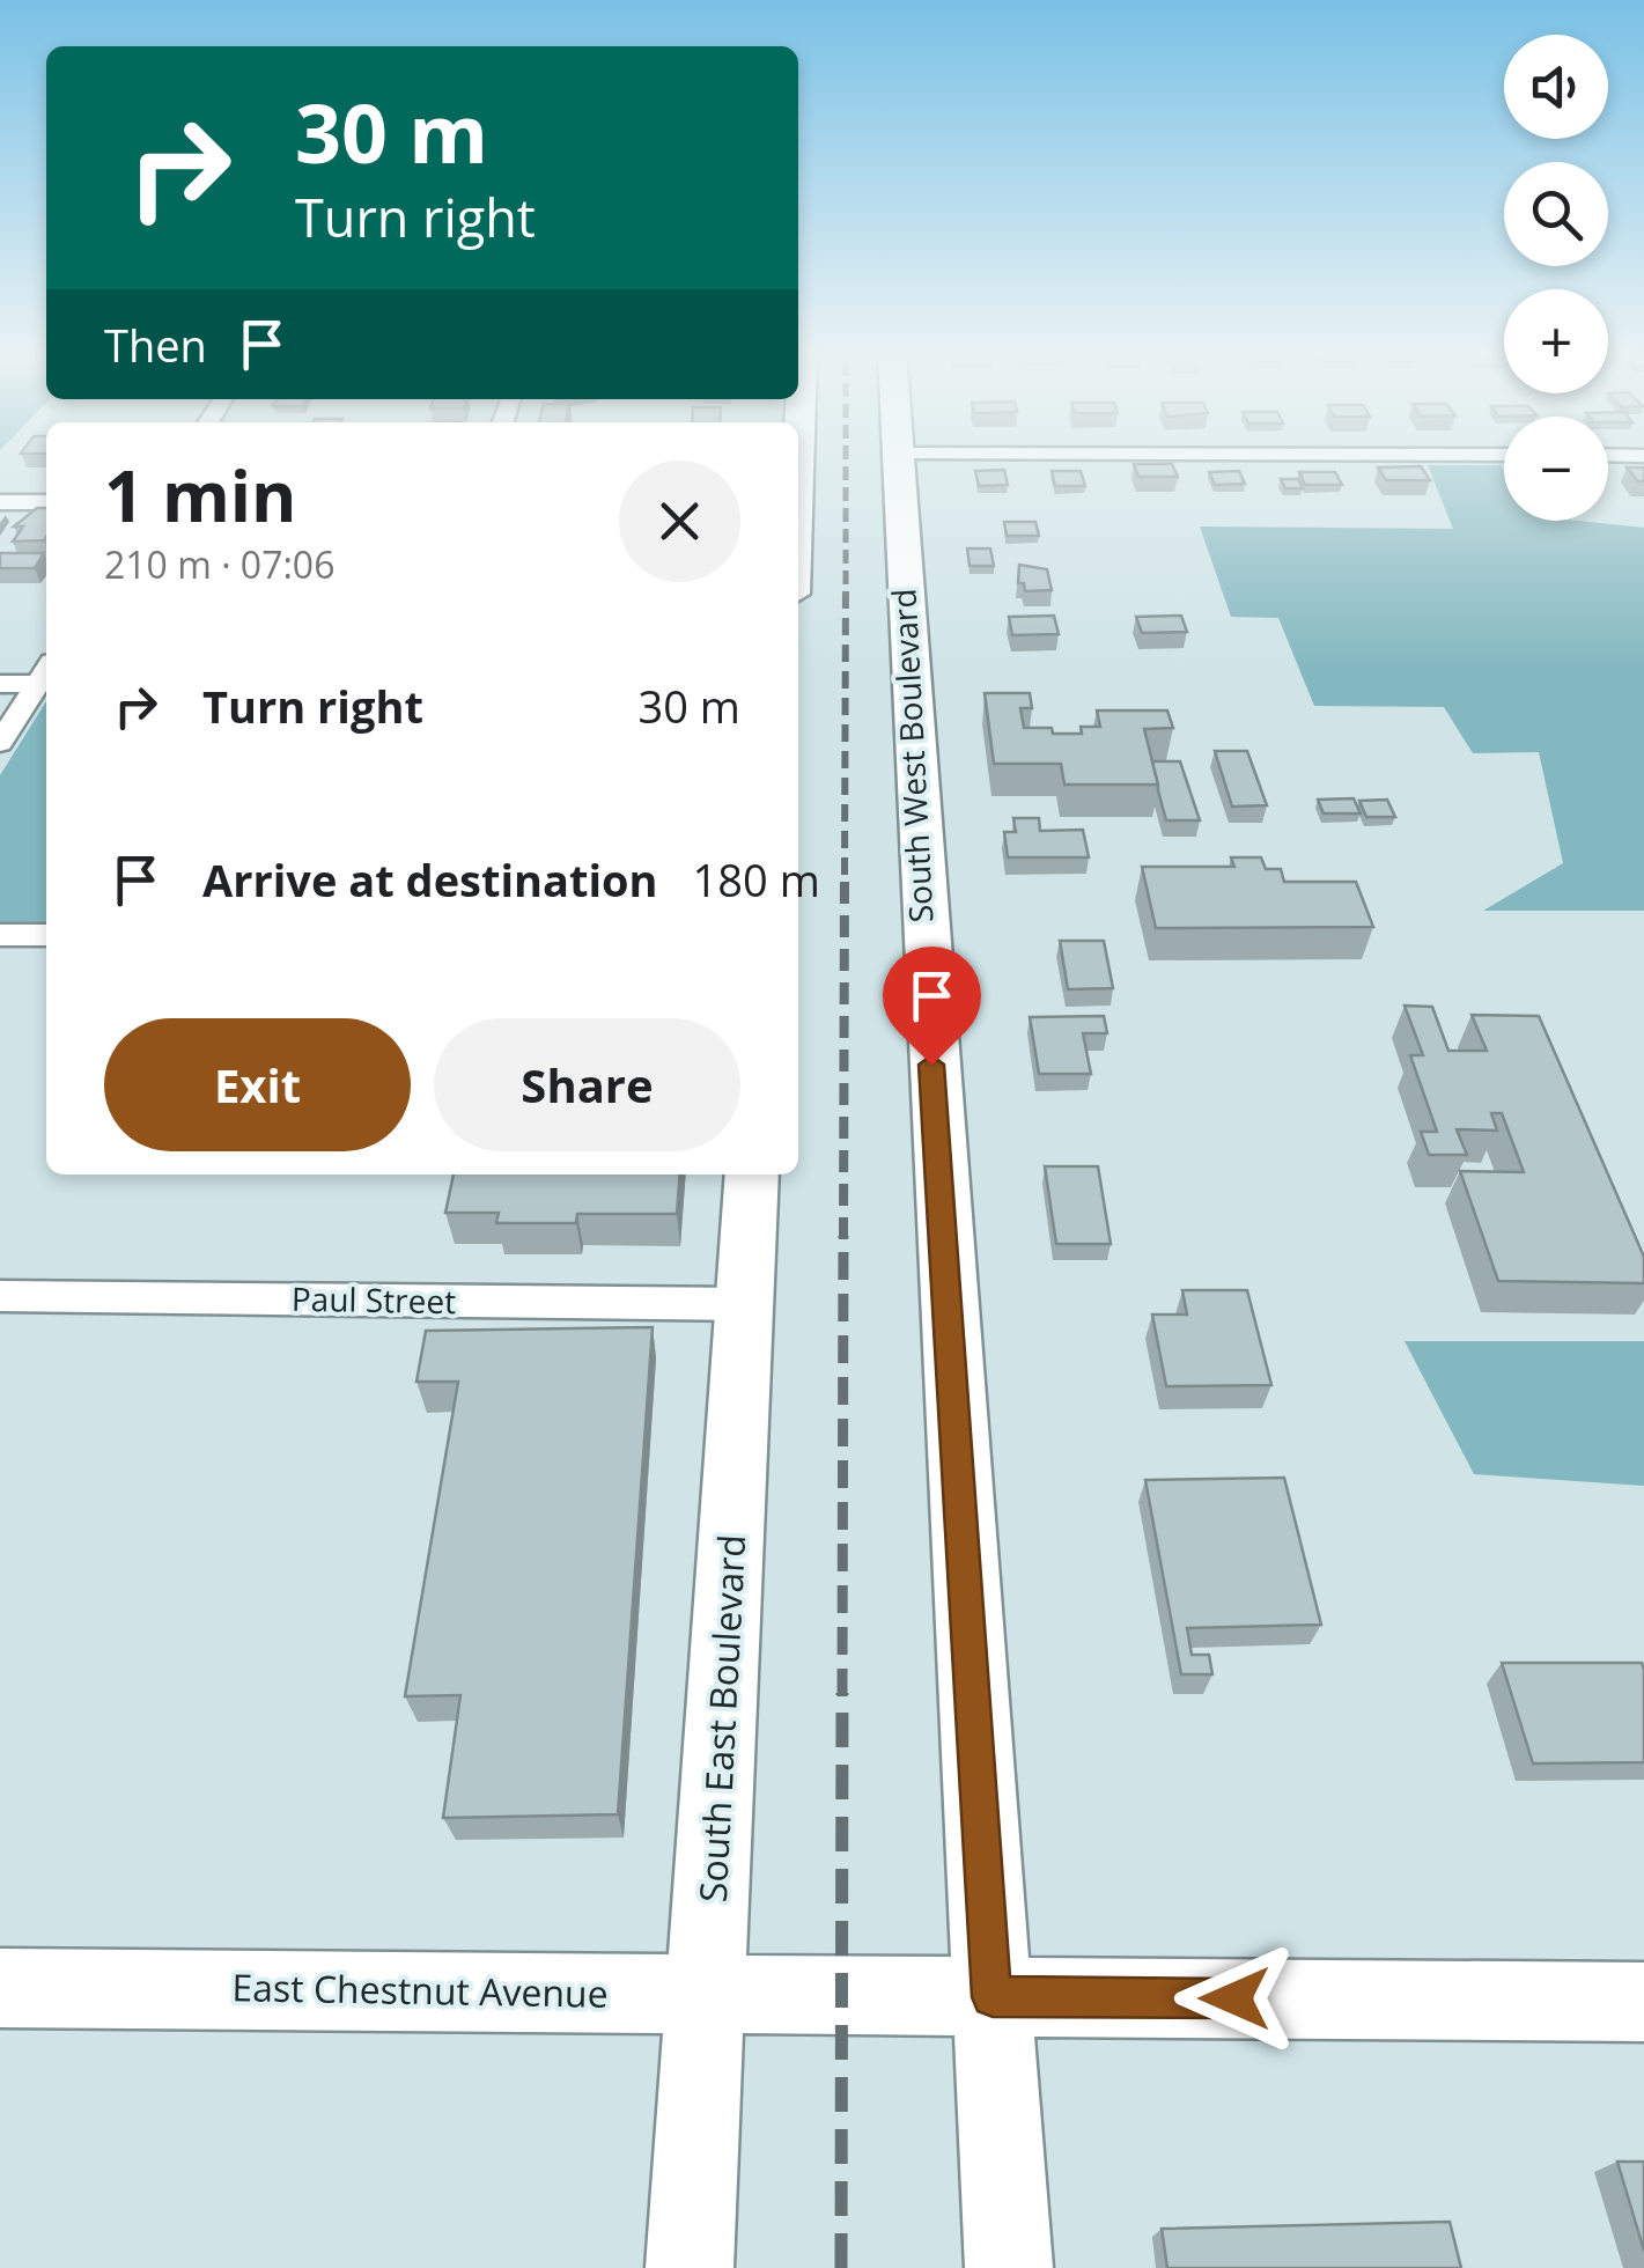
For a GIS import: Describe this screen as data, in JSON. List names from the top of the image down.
{
  "streets": {
    "main road": ["South West Boulevard", "South East Boulevard", "East Chestnut Avenue"],
    "street": ["Paul Street"]
  },
  "crossings": [
    ["South West Boulevard", "East Chestnut Avenue"],
    ["Paul Street", "South East Boulevard"],
    ["South East Boulevard", "East Chestnut Avenue"]
  ],
  "page": {
    "map_buttons": ["+", "−"],
    "turn": ["30 m", "Turn right"],
    "then": "Then",
    "heading": ["1 min", "210 m · 07:06"],
    "list": [
      {
        "name": "Turn right",
        "value": "30 m"
      },
      {
        "name": "Arrive at destination",
        "value": "180 m"
      }
    ],
    "buttons": ["Exit", "Share"]
  }
}
